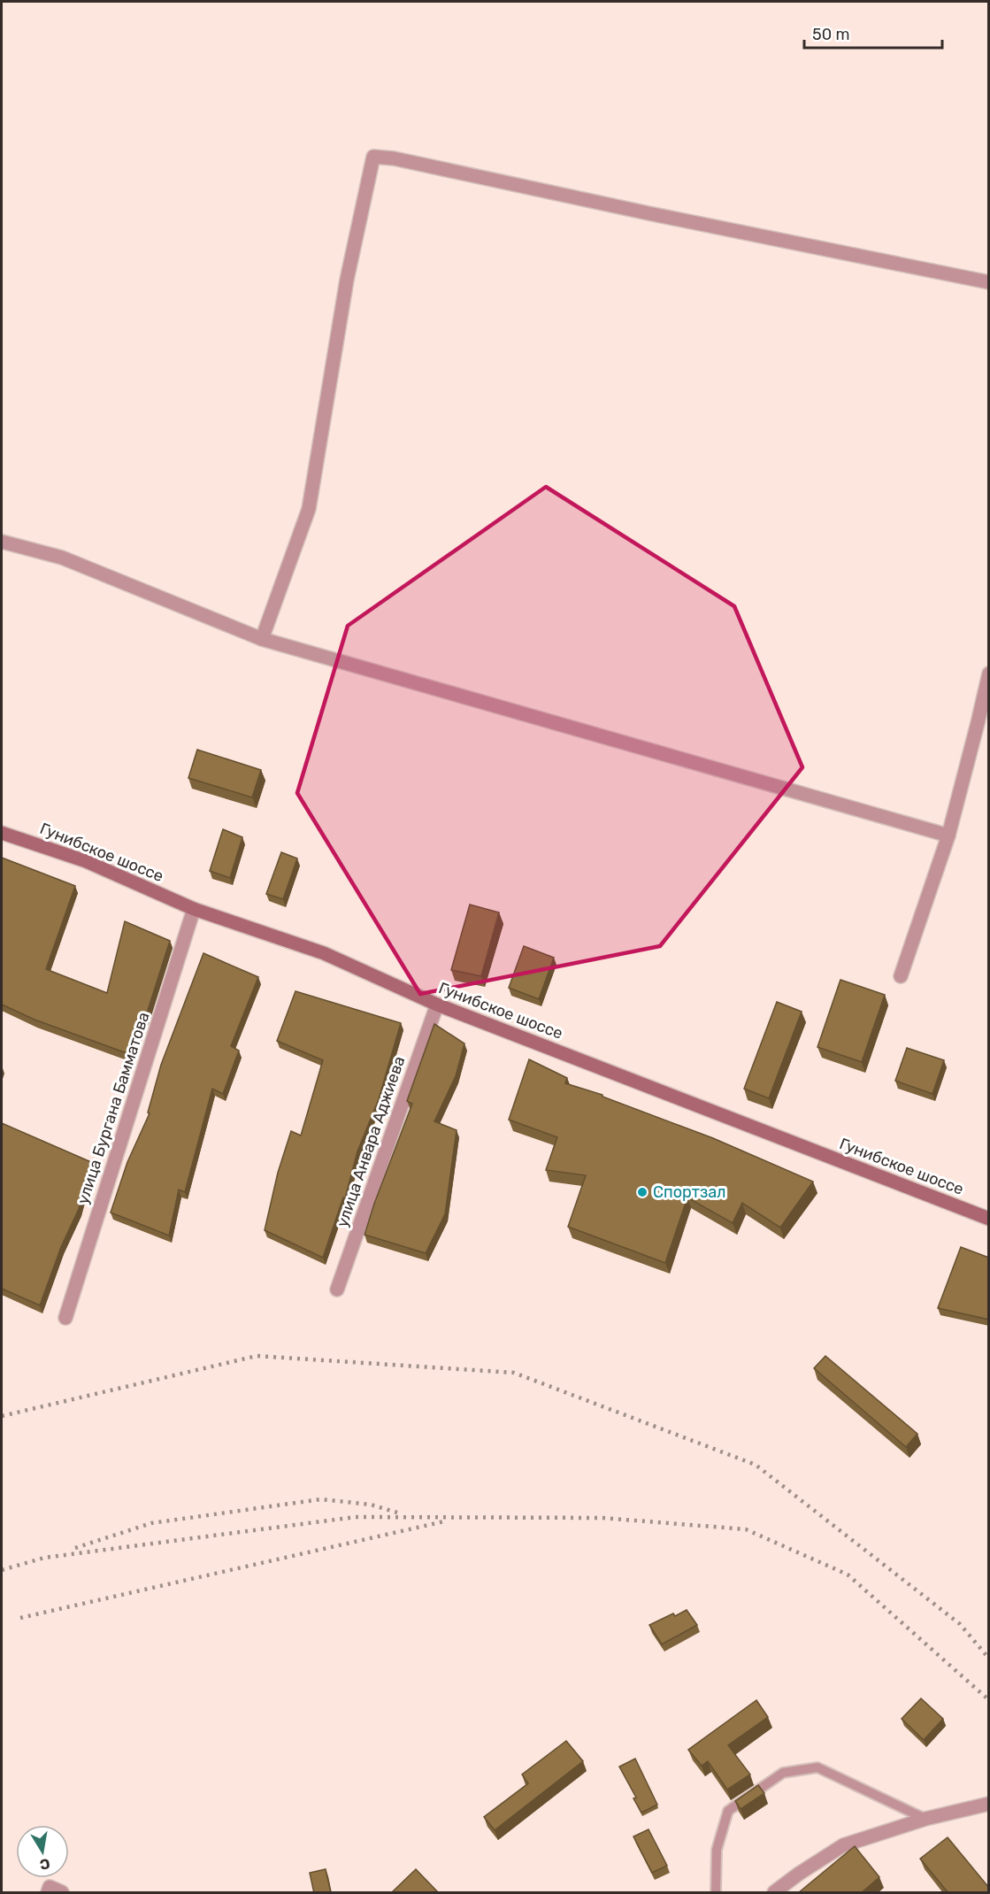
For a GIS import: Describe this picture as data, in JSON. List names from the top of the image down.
{
  "streets": {
    "main road": ["Гунибское шоссе"],
    "street": ["улица Бургана Бамматова", "улица Анвара Аджиева"]
  },
  "crossings": [
    ["Гунибское шоссе", "улица Бургана Бамматова"],
    ["Гунибское шоссе", "улица Анвара Аджиева"]
  ],
  "places": ["Спортзал"],
  "scale_bar": "50 m",
  "north": "bottom"
}
